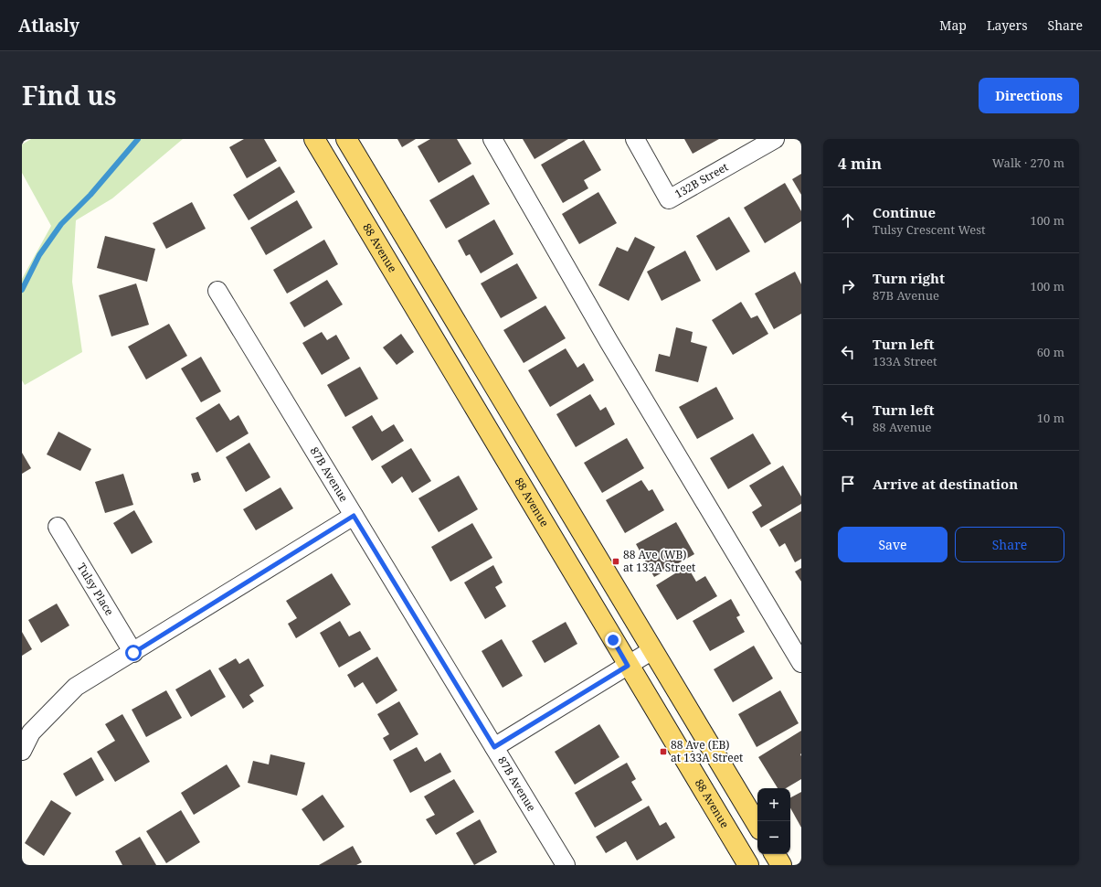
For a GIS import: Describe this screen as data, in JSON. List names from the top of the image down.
{
  "streets": {
    "main road": ["88 Avenue"],
    "street": ["132B Street", "87B Avenue", "Tulsy Place"]
  },
  "places": {
    "transit": ["88 Ave (WB) at 133A Street", "88 Ave (EB) at 133A Street"]
  },
  "page": {
    "header": "Atlasly",
    "nav": ["Map", "Layers", "Share"],
    "title": "Find us",
    "buttons": [
      "Directions",
      ["Save", "Share"]
    ],
    "heading": ["4 min", "Walk · 270 m"],
    "list": [
      ["Continue", "Tulsy Crescent West", "100 m"],
      ["Turn right", "87B Avenue", "100 m"],
      ["Turn left", "133A Street", "60 m"],
      ["Turn left", "88 Avenue", "10 m"],
      "Arrive at destination"
    ],
    "map_buttons": ["+", "−"]
  }
}
